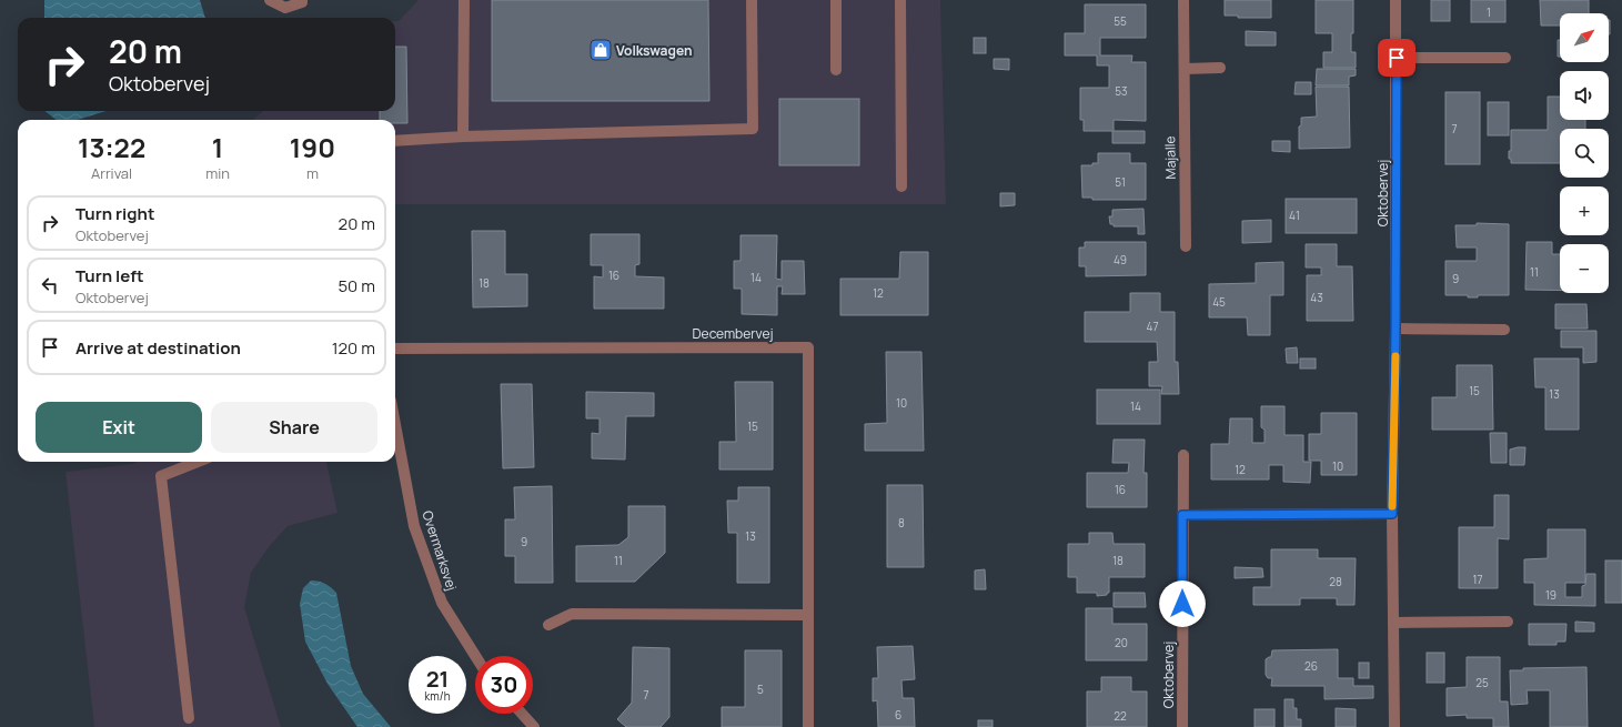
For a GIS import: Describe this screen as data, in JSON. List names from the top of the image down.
{
  "streets": {
    "street": [
      "Majalle",
      "Oktobervej",
      "Decembervej",
      "Overmarksvej"
    ]
  },
  "places": {
    "shop": ["Volkswagen"]
  },
  "house_numbers": [
    "1",
    "55",
    "53",
    "7",
    "51",
    "41",
    "49",
    "11",
    "16",
    "14",
    "9",
    "18",
    "12",
    "43",
    "45",
    "47",
    "15",
    "13",
    "10",
    "14",
    "15",
    "10",
    "12",
    "16",
    "8",
    "13",
    "9",
    "11",
    "18",
    "17",
    "28",
    "19",
    "20",
    "26",
    "25",
    "5",
    "7",
    "6",
    "22"
  ],
  "north": "top right",
  "page": {
    "map_buttons": ["+", "−"],
    "turn": ["20 m", "Oktobervej"],
    "eta": [
      "13:22",
      "Arrival",
      "1",
      "min",
      "190",
      "m"
    ],
    "list": [
      {
        "name": "Turn right",
        "note": "Oktobervej",
        "value": "20 m"
      },
      {
        "name": "Turn left",
        "note": "Oktobervej",
        "value": "50 m"
      },
      {
        "name": "Arrive at destination",
        "value": "120 m"
      }
    ],
    "buttons": ["Exit", "Share"],
    "speed": "21 km/h",
    "limit": "30"
  }
}
